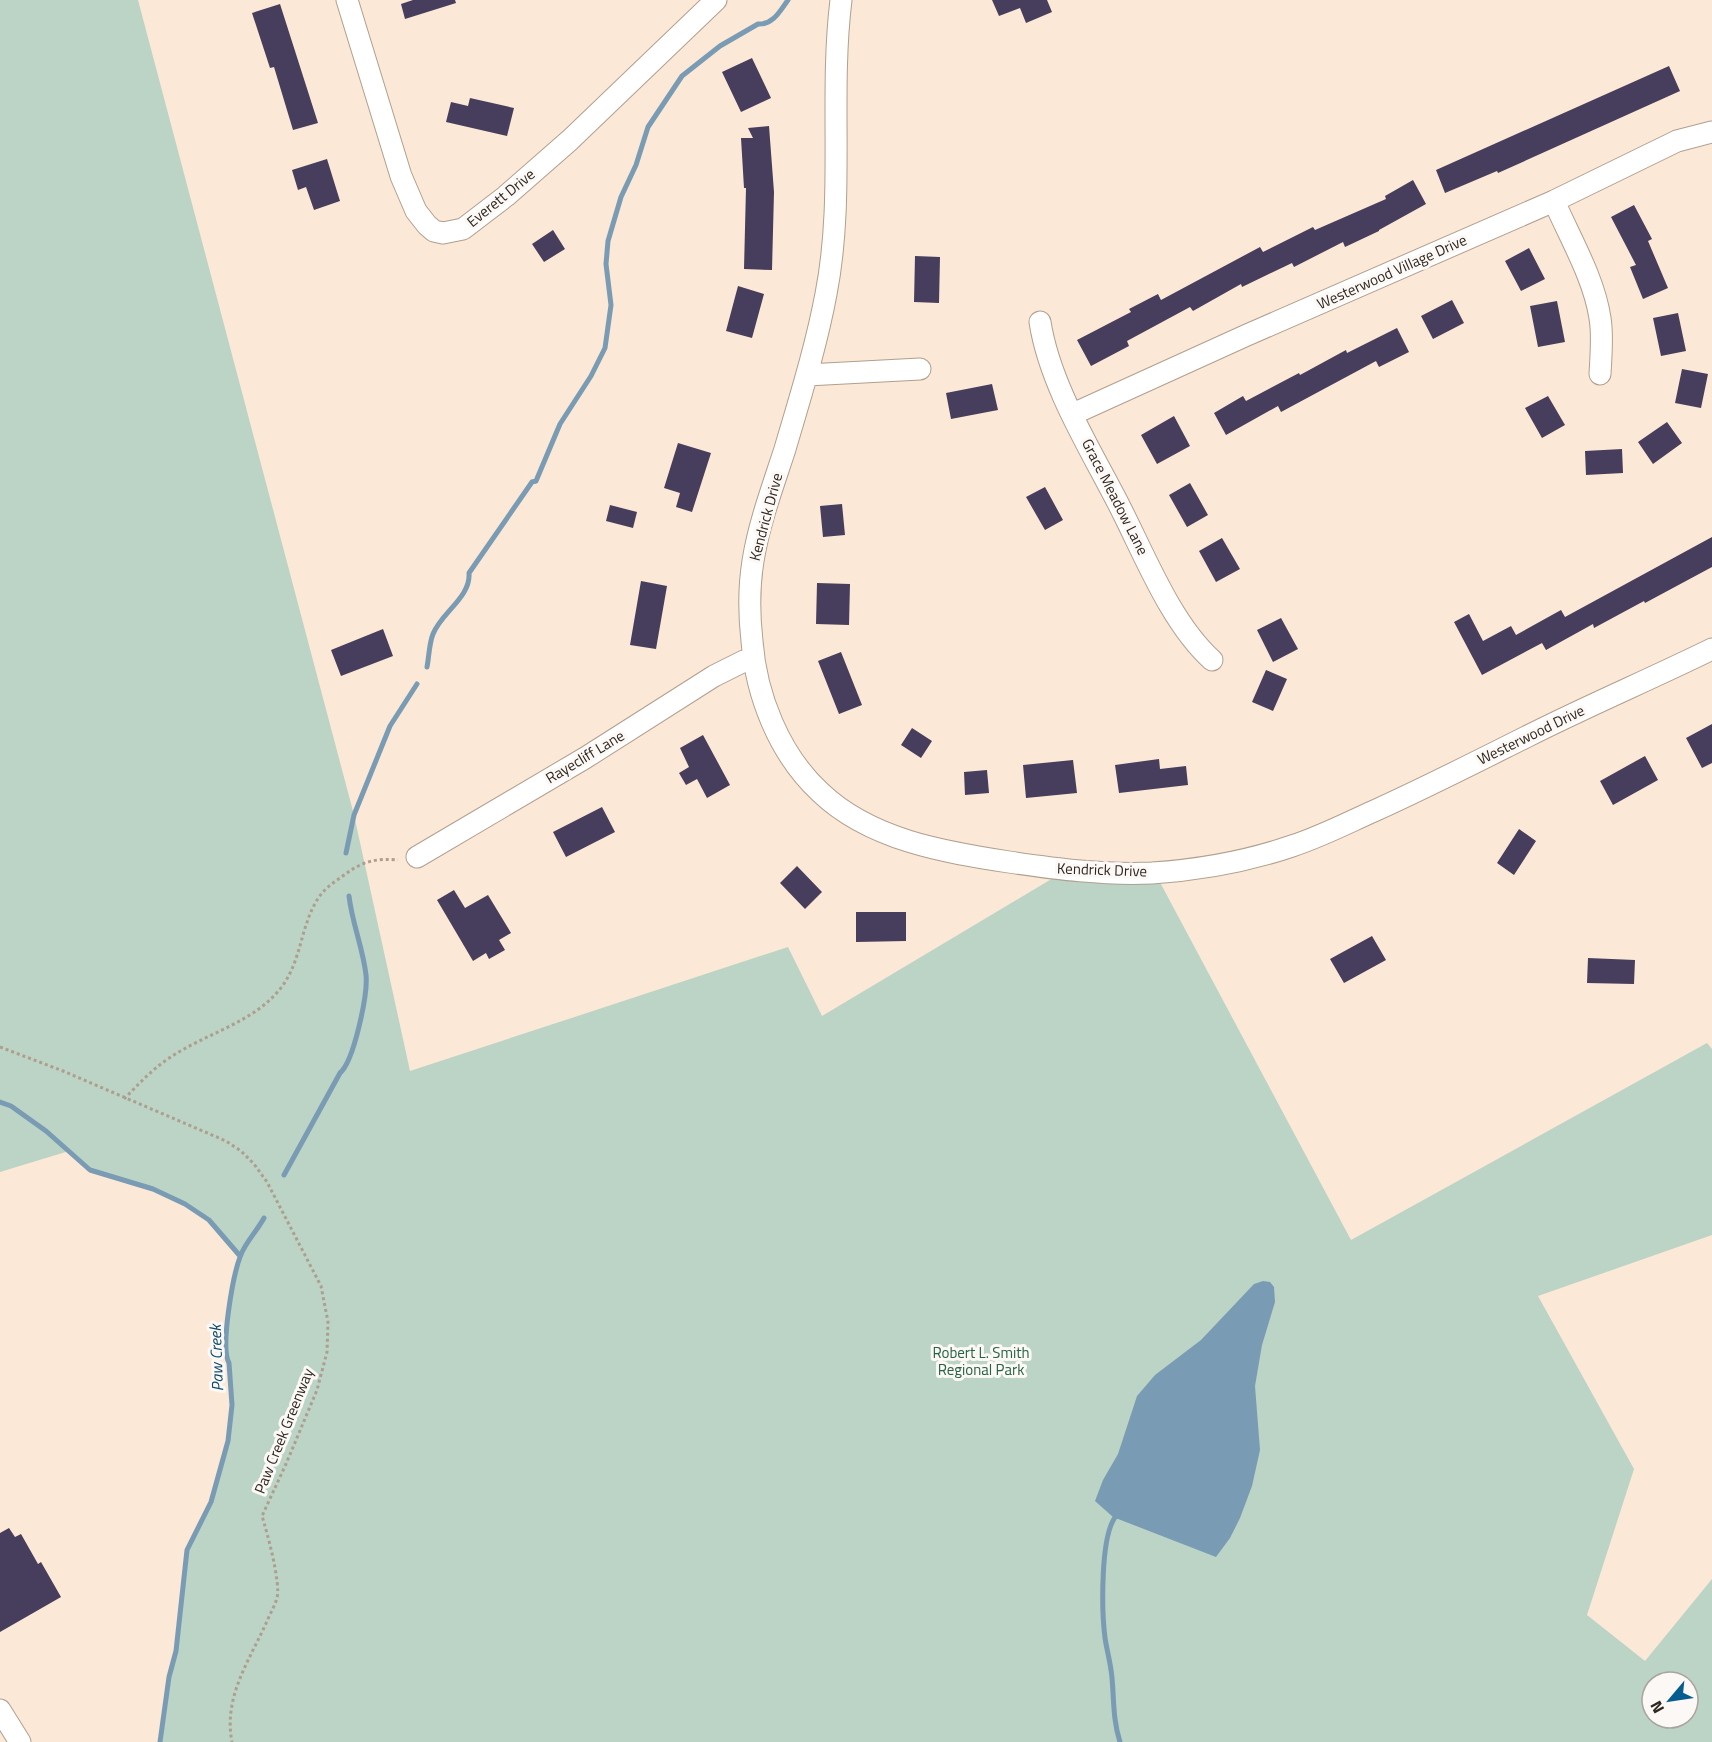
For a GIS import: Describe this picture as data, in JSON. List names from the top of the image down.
{
  "streets": {
    "street": [
      "Everett Drive",
      "Westerwood Village Drive",
      "Grace Meadow Lane",
      "Kendrick Drive",
      "Westerwood Drive",
      "Rayecliff Lane"
    ],
    "path": ["Paw Creek Greenway"]
  },
  "crossings": [
    ["Westerwood Village Drive", "Grace Meadow Lane"],
    ["Kendrick Drive", "Westerwood Drive"],
    ["Kendrick Drive", "Rayecliff Lane"]
  ],
  "water": ["Paw Creek"],
  "parks": ["Robert L. Smith Regional Park"],
  "north": "bottom left"
}
